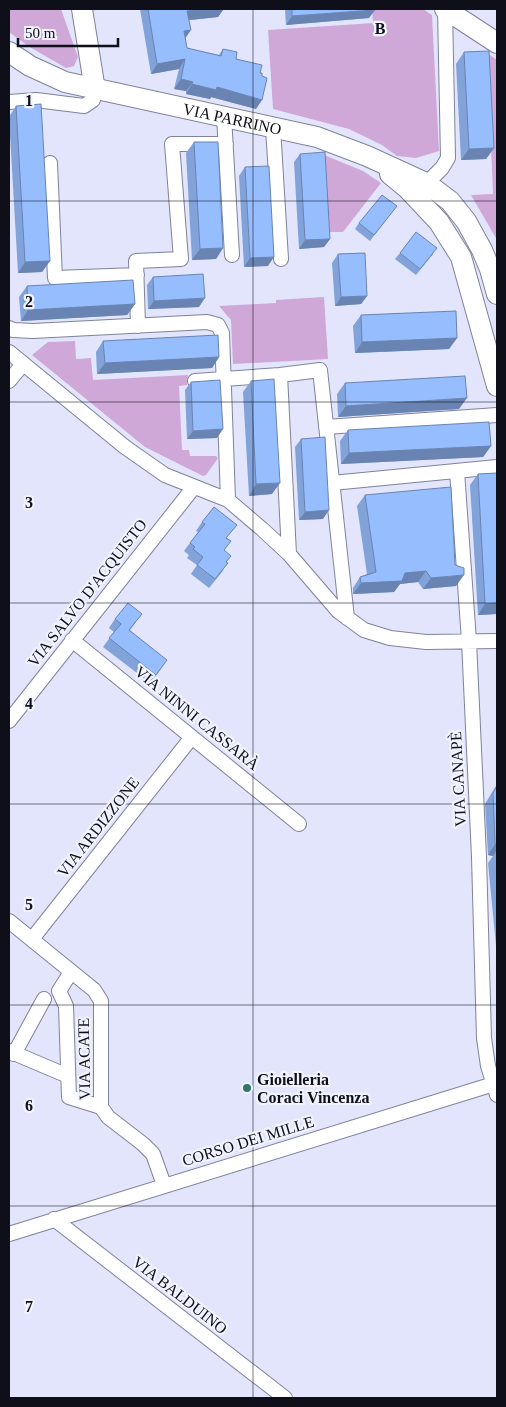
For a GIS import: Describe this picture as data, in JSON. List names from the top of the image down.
{
  "streets": {
    "street": [
      "VIA PARRINO",
      "VIA SALVO D'ACQUISTO",
      "VIA NINNI CASSARÀ",
      "VIA CANAPÈ",
      "VIA ARDIZZONE",
      "VIA ACATE",
      "CORSO DEI MILLE",
      "VIA BALDUINO"
    ]
  },
  "crossings": [
    ["VIA SALVO D'ACQUISTO", "VIA NINNI CASSARÀ"],
    ["VIA NINNI CASSARÀ", "VIA ARDIZZONE"],
    ["VIA CANAPÈ", "CORSO DEI MILLE"],
    ["VIA ARDIZZONE", "VIA ACATE"],
    ["VIA ACATE", "CORSO DEI MILLE"],
    ["CORSO DEI MILLE", "VIA BALDUINO"]
  ],
  "places": ["Gioielleria Coraci Vincenza"],
  "scale_bar": "50 m",
  "grid": {
    "columns": ["B"],
    "rows": [
      "1",
      "2",
      "3",
      "4",
      "5",
      "6",
      "7"
    ]
  }
}
